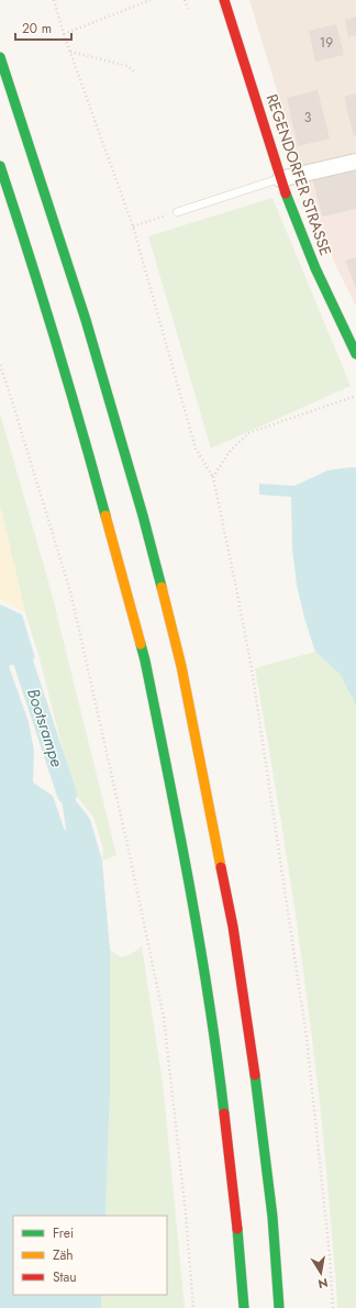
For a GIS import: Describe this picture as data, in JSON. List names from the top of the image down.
{
  "streets": {
    "main road": ["REGENDORFER STRASSE"]
  },
  "water": ["Bootsrampe"],
  "house_numbers": ["19", "3"],
  "legend": ["Frei", "Zäh", "Stau"],
  "scale_bar": "20 m",
  "north": "bottom"
}
